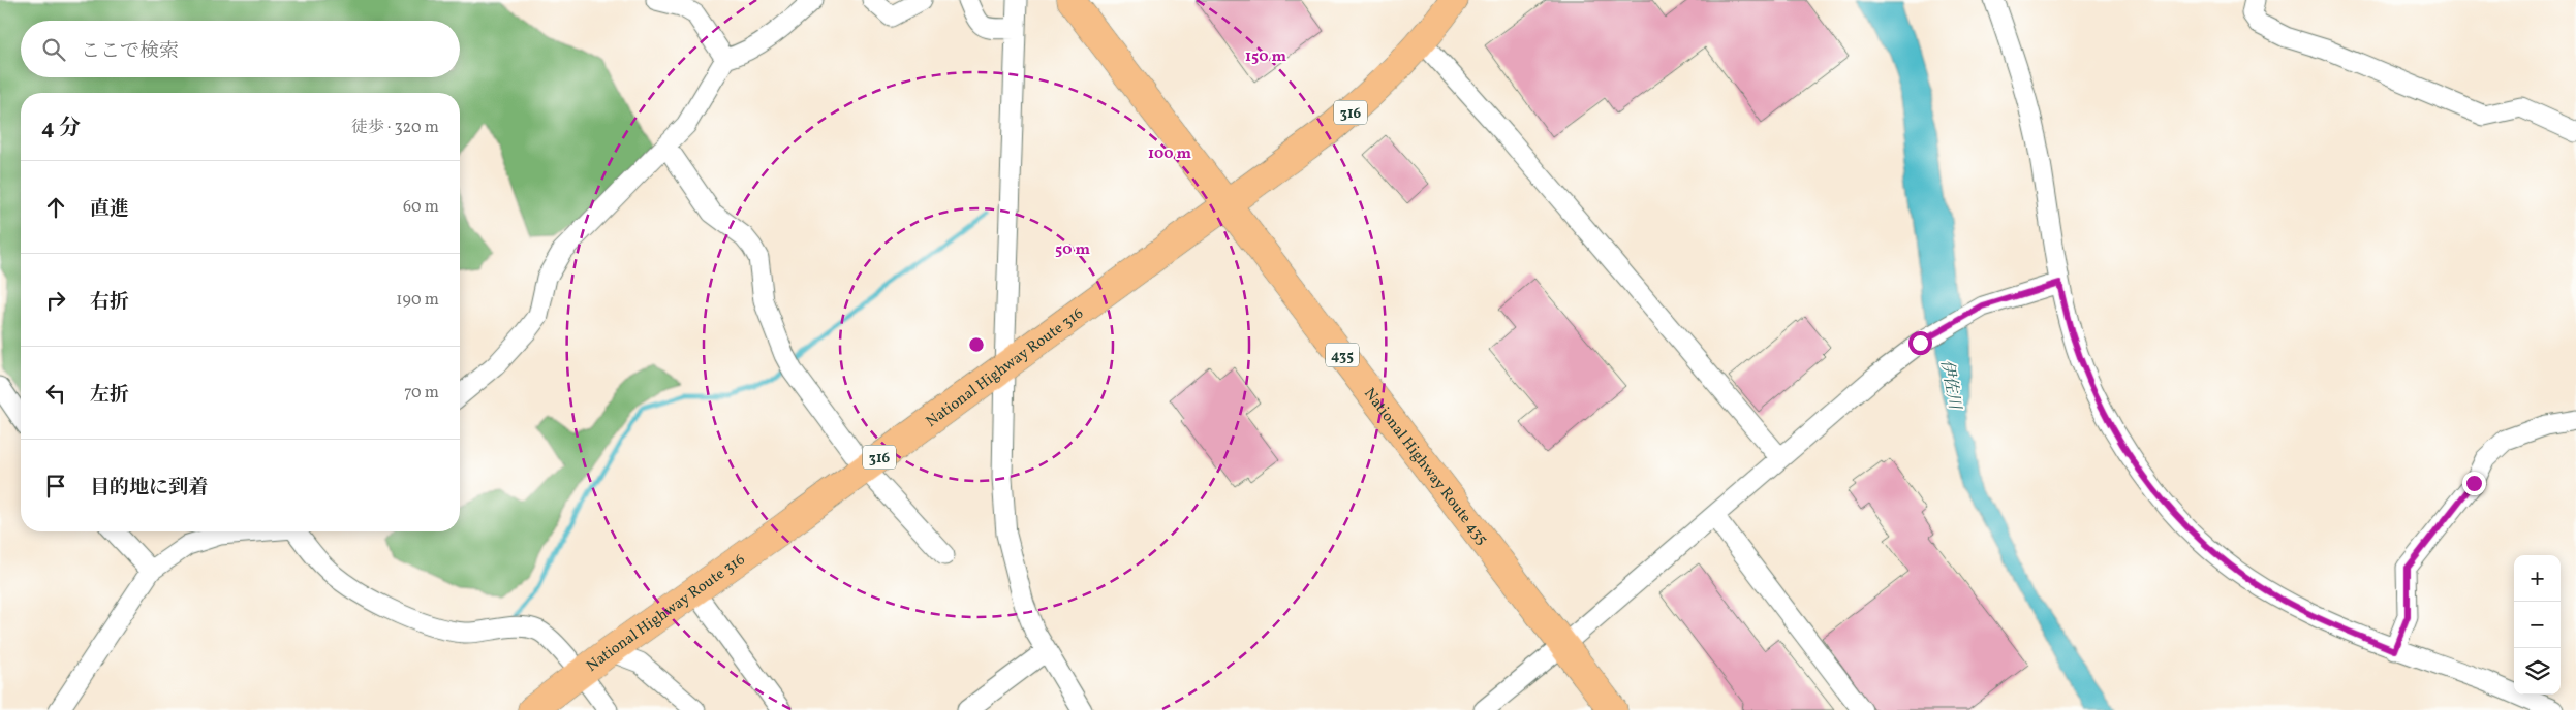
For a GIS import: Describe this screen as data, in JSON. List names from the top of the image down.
{
  "streets": {
    "highway": [
      "316",
      "435",
      "National Highway Route 316",
      "National Highway Route 435"
    ]
  },
  "crossings": [
    ["National Highway Route 316", "National Highway Route 435"]
  ],
  "water": ["伊佐川"],
  "page": {
    "search": "ここで検索",
    "heading": ["4 分", "徒歩 · 320 m"],
    "list": [
      ["直進", "60 m"],
      ["右折", "190 m"],
      ["左折", "70 m"],
      "目的地に到着"
    ],
    "map_buttons": ["+", "−"]
  },
  "rings": ["150 m", "100 m", "50 m"]
}
